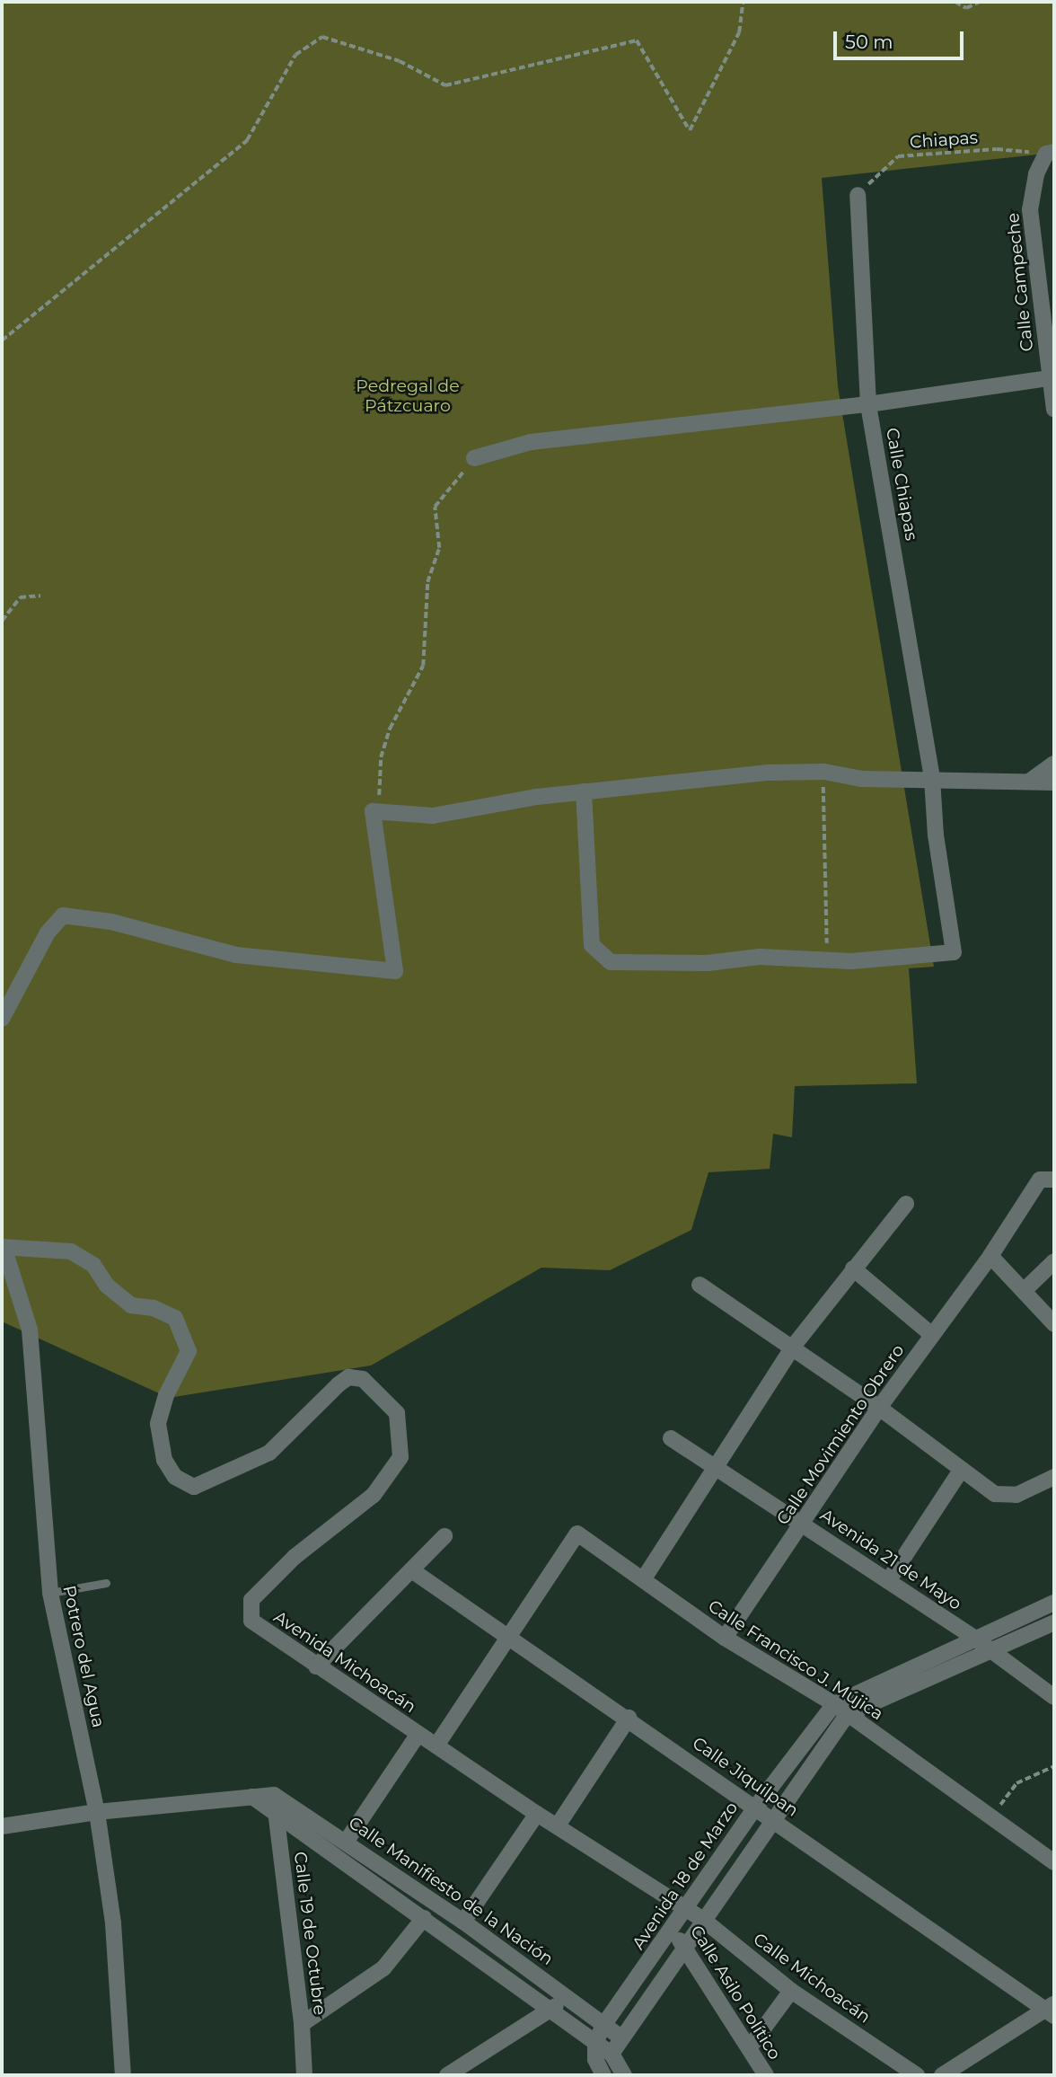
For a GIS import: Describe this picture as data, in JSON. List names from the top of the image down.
{
  "streets": {
    "street": [
      "Calle Campeche",
      "Calle Chiapas",
      "Calle Movimiento Obrero",
      "Avenida 21 de Mayo",
      "Potrero del Agua",
      "Calle Francisco J. Mújica",
      "Avenida Michoacán",
      "Calle Jiquilpan",
      "Avenida 18 de Marzo",
      "Calle Manifiesto de la Nación",
      "Calle 19 de Octubre",
      "Calle Michoacán",
      "Calle Asilo Político"
    ],
    "path": ["Chiapas"]
  },
  "crossings": [
    ["Chiapas", "Calle Campeche"],
    ["Chiapas", "Calle Chiapas"],
    ["Calle Movimiento Obrero", "Avenida 21 de Mayo"],
    ["Calle Movimiento Obrero", "Calle Francisco J. Mújica"],
    ["Avenida 21 de Mayo", "Avenida 18 de Marzo"],
    ["Potrero del Agua", "Avenida Michoacán"],
    ["Calle Francisco J. Mújica", "Calle Jiquilpan"],
    ["Calle Francisco J. Mújica", "Avenida 18 de Marzo"],
    ["Avenida Michoacán", "Avenida 18 de Marzo"],
    ["Avenida Michoacán", "Calle Michoacán"],
    ["Calle Jiquilpan", "Avenida 18 de Marzo"],
    ["Avenida 18 de Marzo", "Calle Manifiesto de la Nación"],
    ["Avenida 18 de Marzo", "Calle Michoacán"],
    ["Avenida 18 de Marzo", "Calle Asilo Político"],
    ["Calle Manifiesto de la Nación", "Calle 19 de Octubre"]
  ],
  "parks": ["Pedregal de Pátzcuaro"],
  "scale_bar": "50 m"
}
